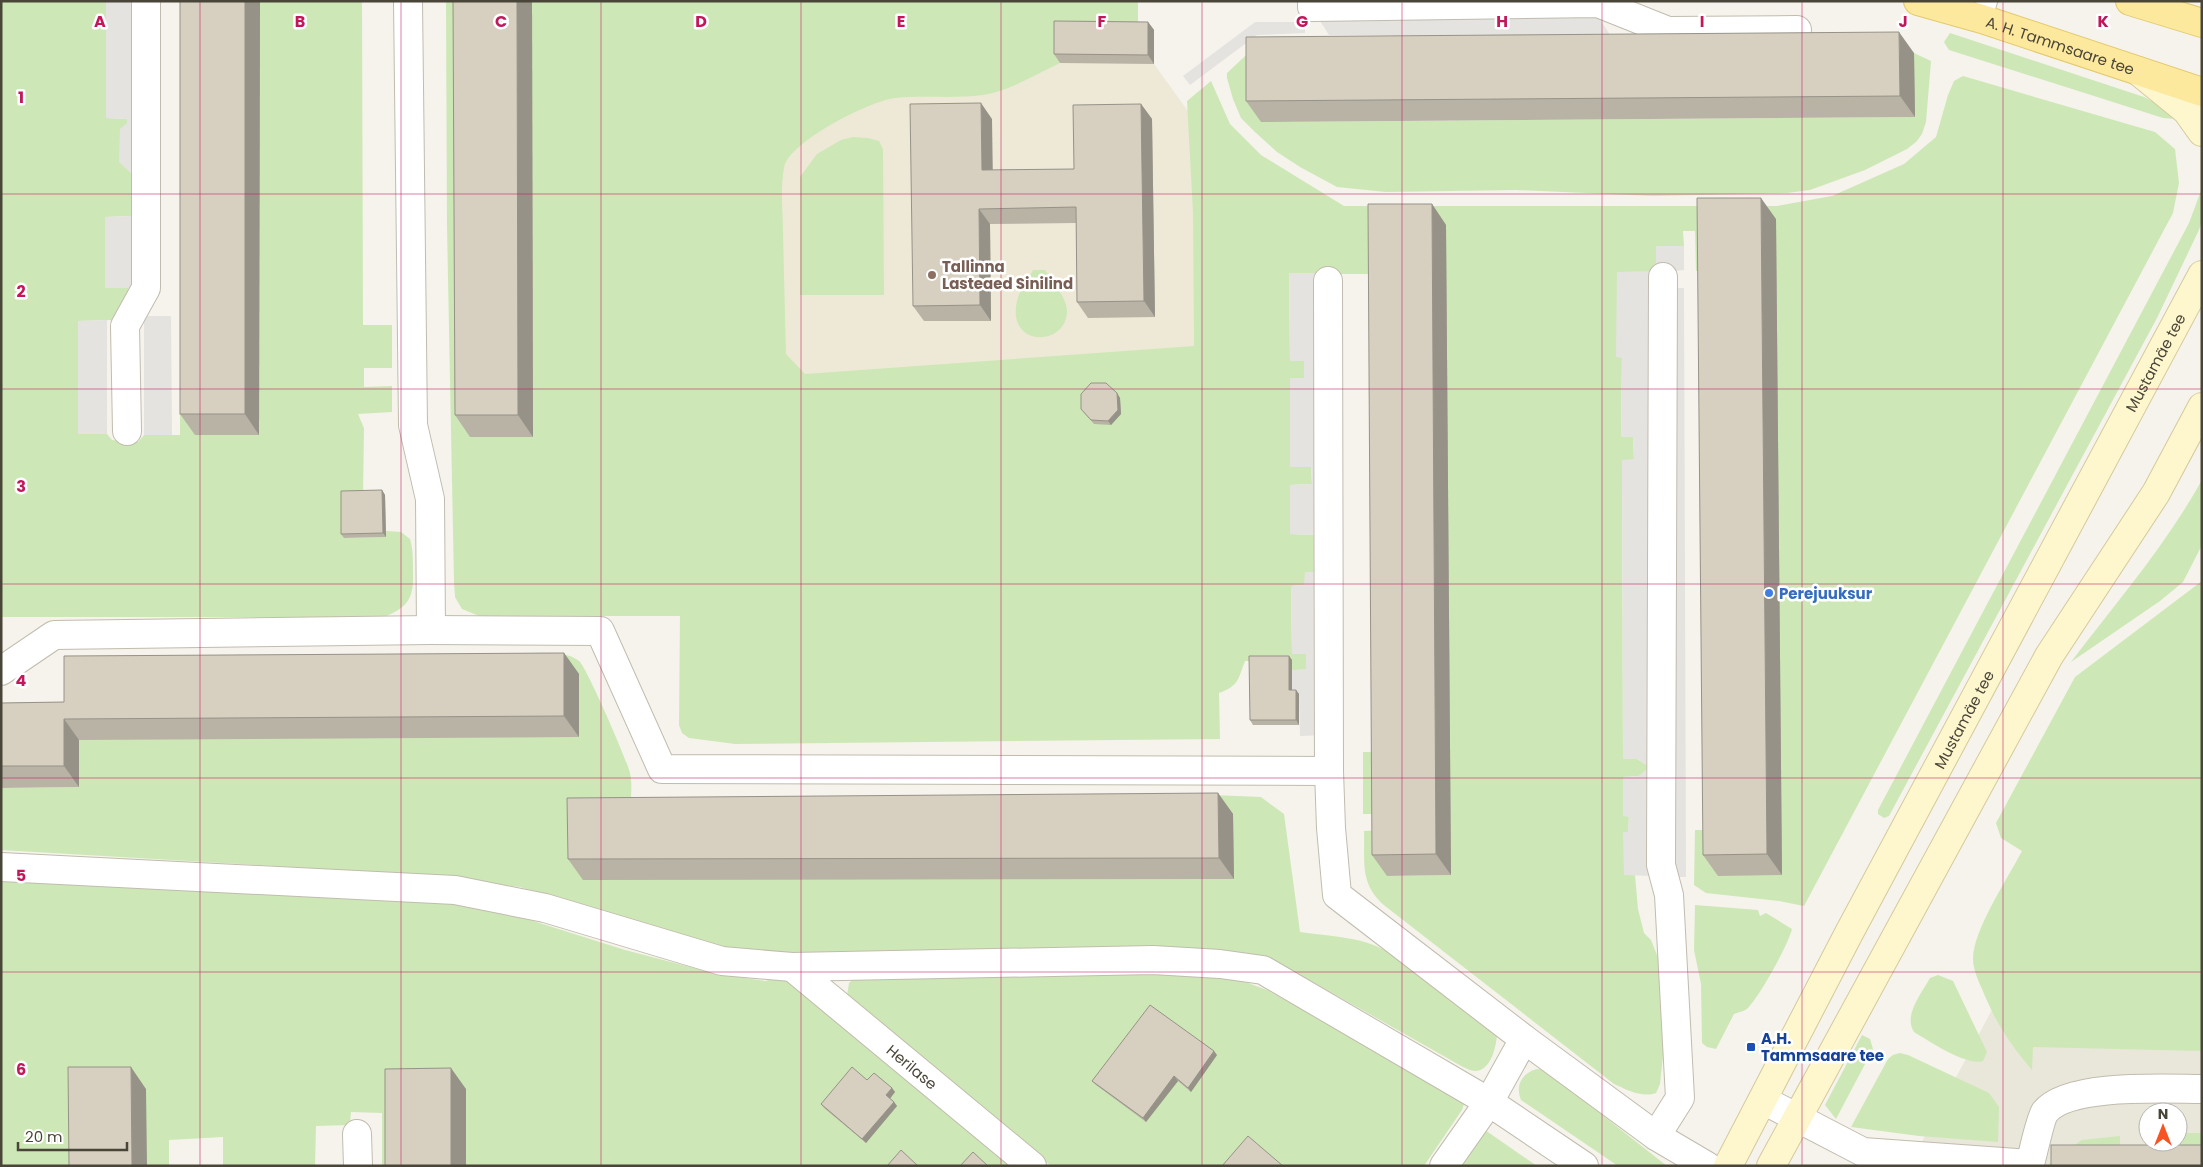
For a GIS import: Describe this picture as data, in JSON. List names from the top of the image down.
{
  "streets": {
    "main road": ["A. H. Tammsaare tee", "Mustamäe tee"],
    "street": ["Herilase"]
  },
  "places": {
    "other": ["Tallinna Lasteaed Sinilind", "Perejuuksur"],
    "transit": ["A.H. Tammsaare tee"]
  },
  "scale_bar": "20 m",
  "north": "top",
  "grid": {
    "columns": [
      "A",
      "B",
      "C",
      "D",
      "E",
      "F",
      "G",
      "H",
      "I",
      "J",
      "K"
    ],
    "rows": [
      "1",
      "2",
      "3",
      "4",
      "5",
      "6"
    ]
  }
}
